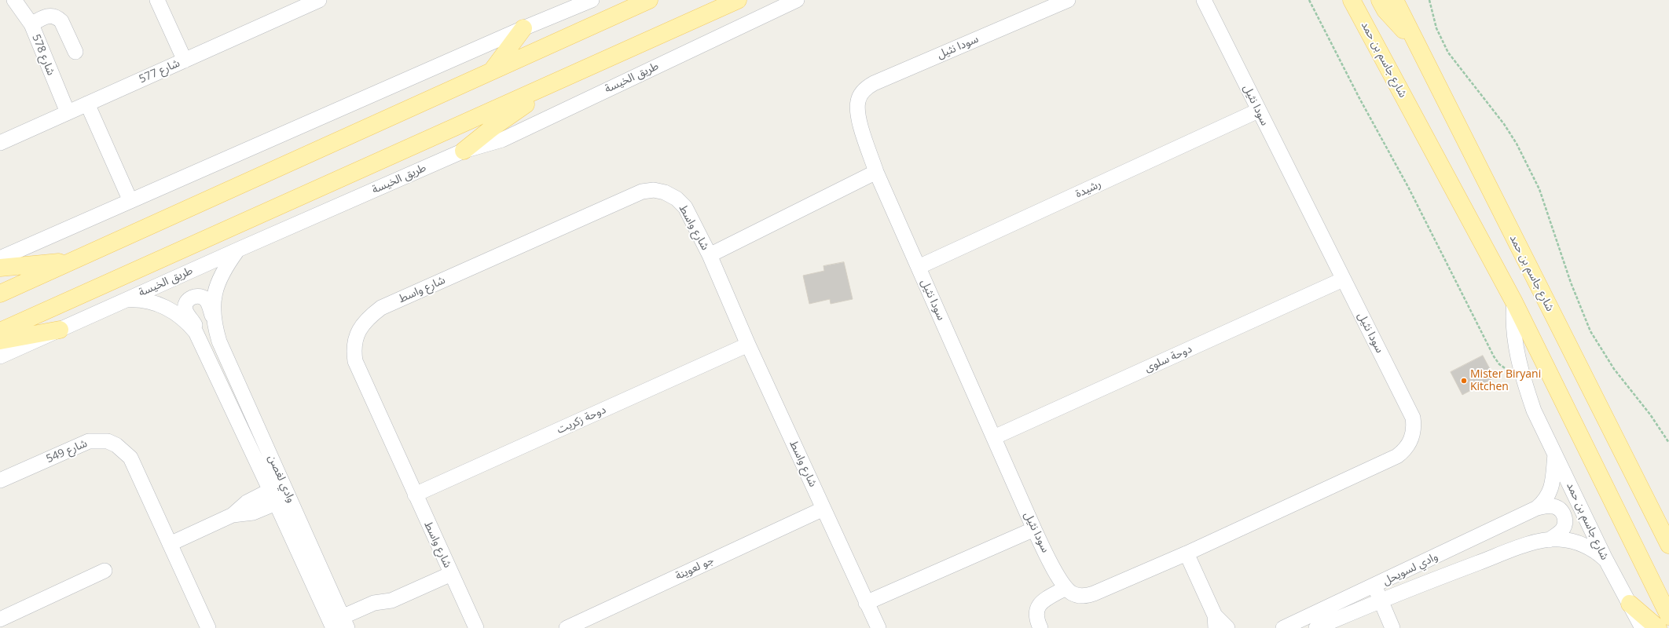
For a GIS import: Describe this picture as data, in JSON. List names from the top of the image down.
{
  "streets": {
    "main road": ["شارع جاسم بن حمد", "طريق الخيسة"],
    "street": [
      "سودا نثيل",
      "شارع 578",
      "شارع 577",
      "رشيدة",
      "شارع واسط",
      "دوحة سلوى",
      "دوحة زكريت",
      "شارع 549",
      "وادي لغصن",
      "جو لعوينة",
      "وادي لسويحل"
    ]
  },
  "crossings": [
    ["سودا نثيل", "رشيدة"],
    ["سودا نثيل", "شارع واسط"],
    ["سودا نثيل", "دوحة سلوى"],
    ["شارع 578", "شارع 577"],
    ["شارع جاسم بن حمد", "وادي لسويحل"],
    ["طريق الخيسة", "وادي لغصن"],
    ["شارع واسط", "دوحة زكريت"],
    ["شارع واسط", "وادي لغصن"],
    ["شارع واسط", "جو لعوينة"]
  ],
  "places": ["Mister Biryani Kitchen"]
}
